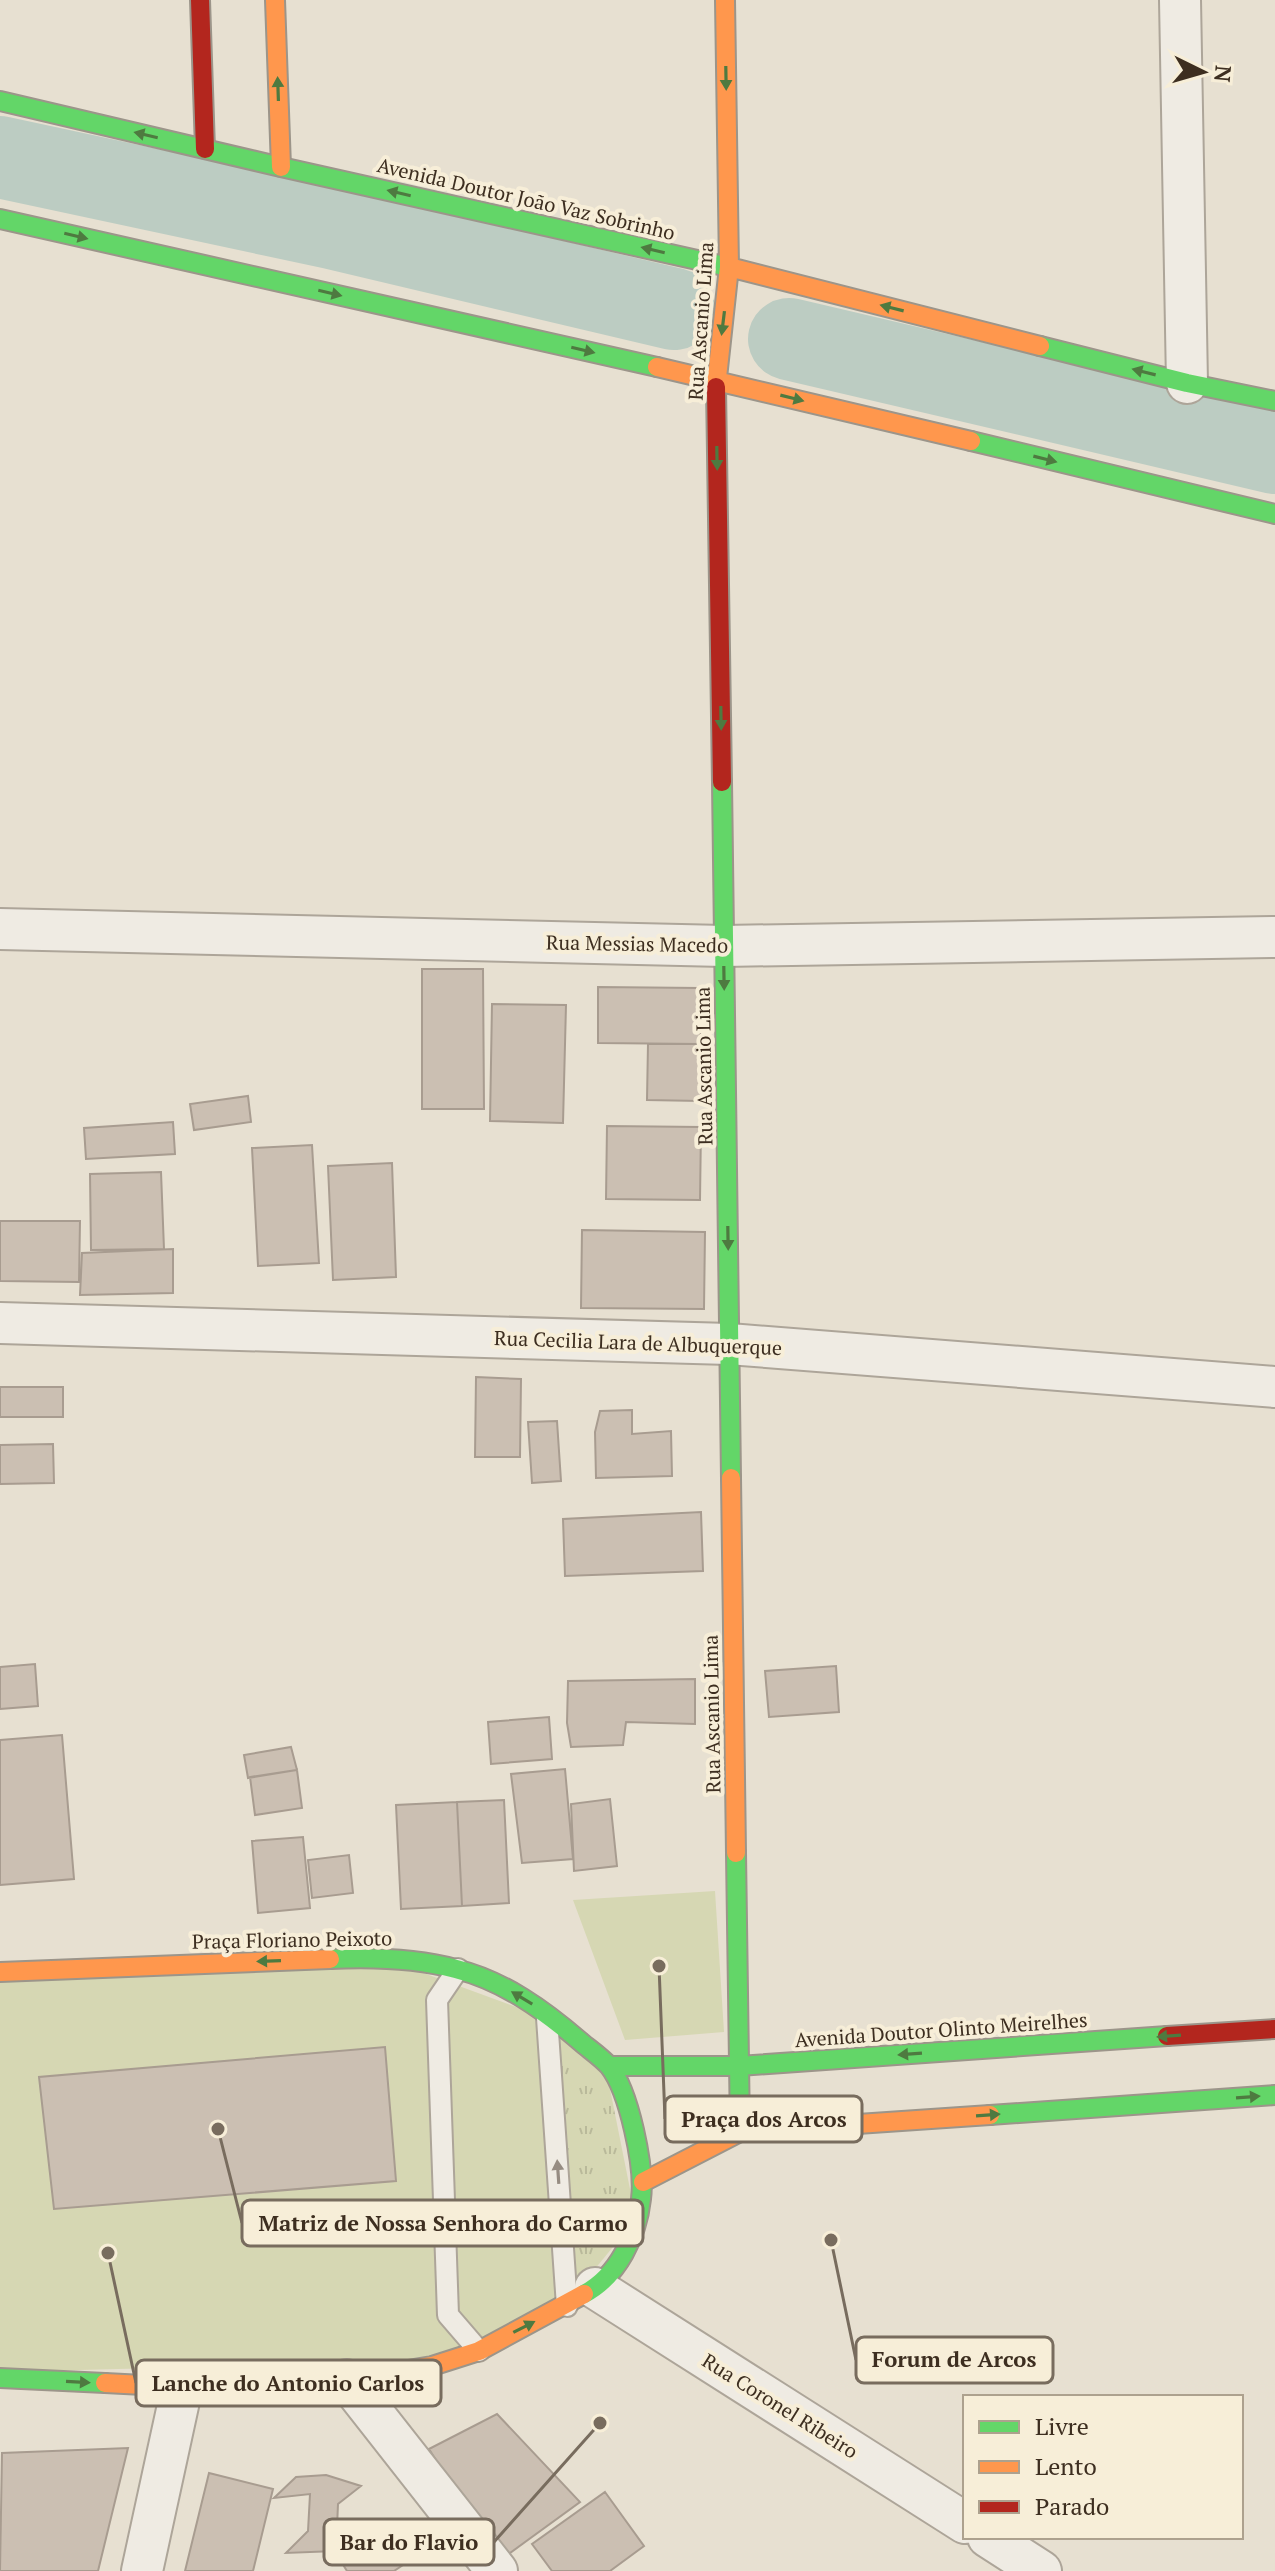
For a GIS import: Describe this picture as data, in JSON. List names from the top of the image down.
{
  "streets": {
    "street": [
      "Avenida Doutor João Vaz Sobrinho",
      "Rua Ascanio Lima",
      "Rua Messias Macedo",
      "Rua Cecilia Lara de Albuquerque",
      "Praça Floriano Peixoto",
      "Avenida Doutor Olinto Meirelhes",
      "Rua Coronel Ribeiro"
    ]
  },
  "crossings": [
    ["Avenida Doutor João Vaz Sobrinho", "Rua Ascanio Lima"],
    ["Rua Ascanio Lima", "Rua Messias Macedo"],
    ["Rua Ascanio Lima", "Rua Cecilia Lara de Albuquerque"],
    ["Rua Ascanio Lima", "Avenida Doutor Olinto Meirelhes"],
    ["Praça Floriano Peixoto", "Avenida Doutor Olinto Meirelhes"],
    ["Praça Floriano Peixoto", "Rua Coronel Ribeiro"]
  ],
  "one_way": ["Rua Ascanio Lima"],
  "places": [
    "Praça dos Arcos",
    "Matriz de Nossa Senhora do Carmo",
    "Forum de Arcos",
    "Lanche do Antonio Carlos",
    "Bar do Flavio"
  ],
  "legend": ["Livre", "Lento", "Parado"],
  "north": "right"
}
